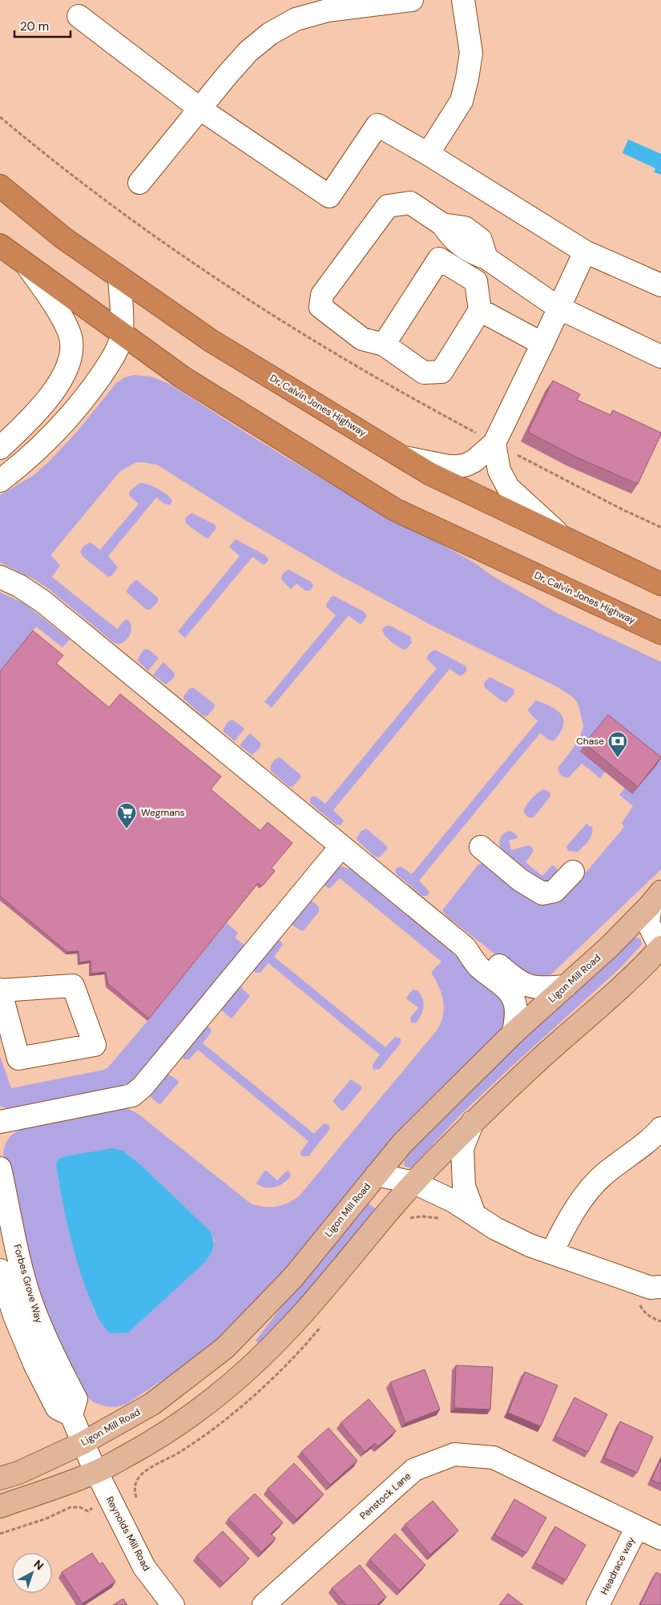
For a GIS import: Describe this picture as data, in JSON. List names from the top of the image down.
{
  "streets": {
    "highway": ["Dr. Calvin Jones Highway"],
    "main road": ["Ligon Mill Road"],
    "street": [
      "Forbes Grove Way",
      "Penstock Lane",
      "Reynolds Mill Road",
      "Headrace way"
    ]
  },
  "crossings": [
    ["Ligon Mill Road", "Reynolds Mill Road"],
    ["Penstock Lane", "Headrace way"]
  ],
  "places": {
    "bank": ["Chase"],
    "supermarket": ["Wegmans"]
  },
  "scale_bar": "20 m",
  "north": "top right"
}
